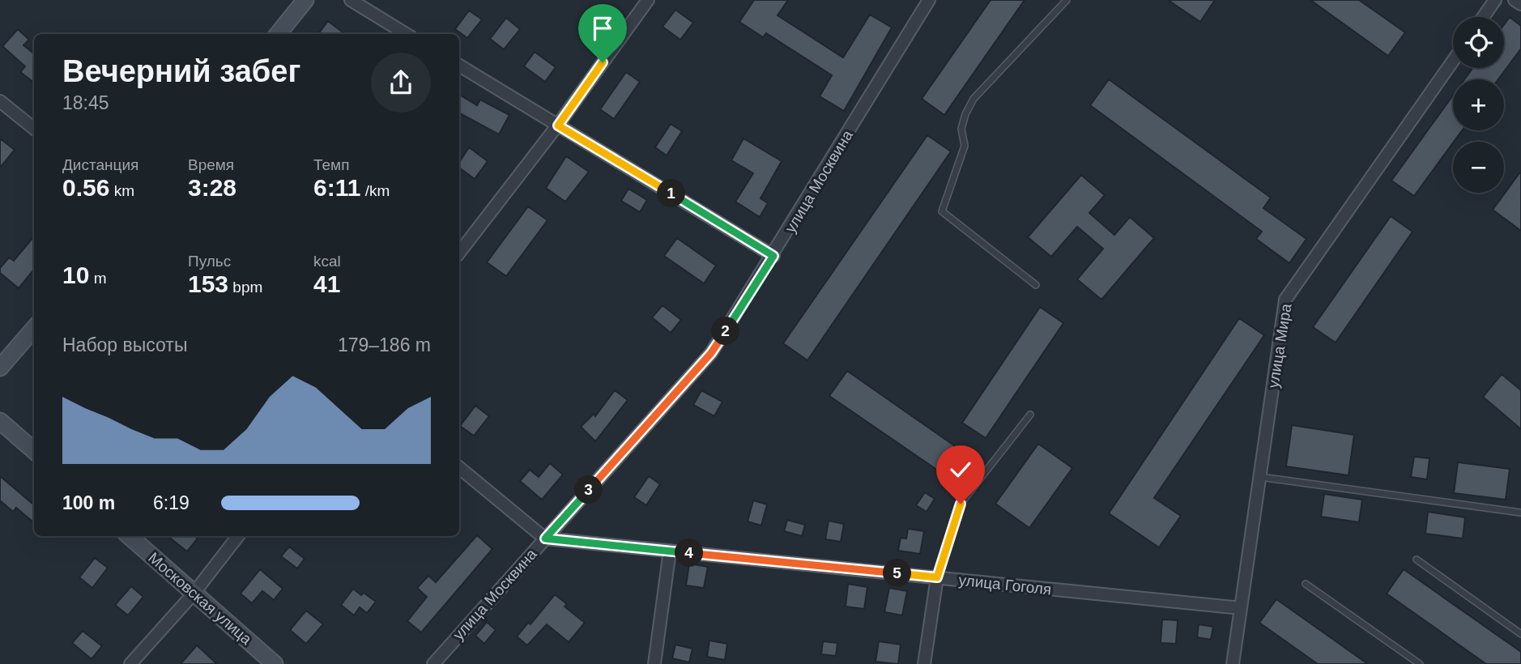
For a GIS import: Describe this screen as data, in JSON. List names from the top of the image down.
{
  "streets": {
    "street": [
      "улица Москвина",
      "улица Мира",
      "улица Гоголя",
      "Московская улица"
    ]
  },
  "crossings": [
    ["улица Москвина", "улица Гоголя"],
    ["улица Мира", "улица Гоголя"]
  ],
  "page": {
    "map_buttons": ["+", "−"],
    "heading": ["Вечерний забег", "18:45"],
    "stats": [
      ["Дистанция", "0.56 km"],
      ["Время", "3:28"],
      ["Темп", "6:11 /km"],
      ["10 m"],
      ["Пульс", "153 bpm"],
      ["kcal", "41"]
    ],
    "pins": [
      "1",
      "2",
      "3",
      "4",
      "5"
    ],
    "chart": ["Набор высоты", "179–186 m"],
    "list": [
      {
        "name": "100 m",
        "note": "6:19"
      }
    ]
  }
}
